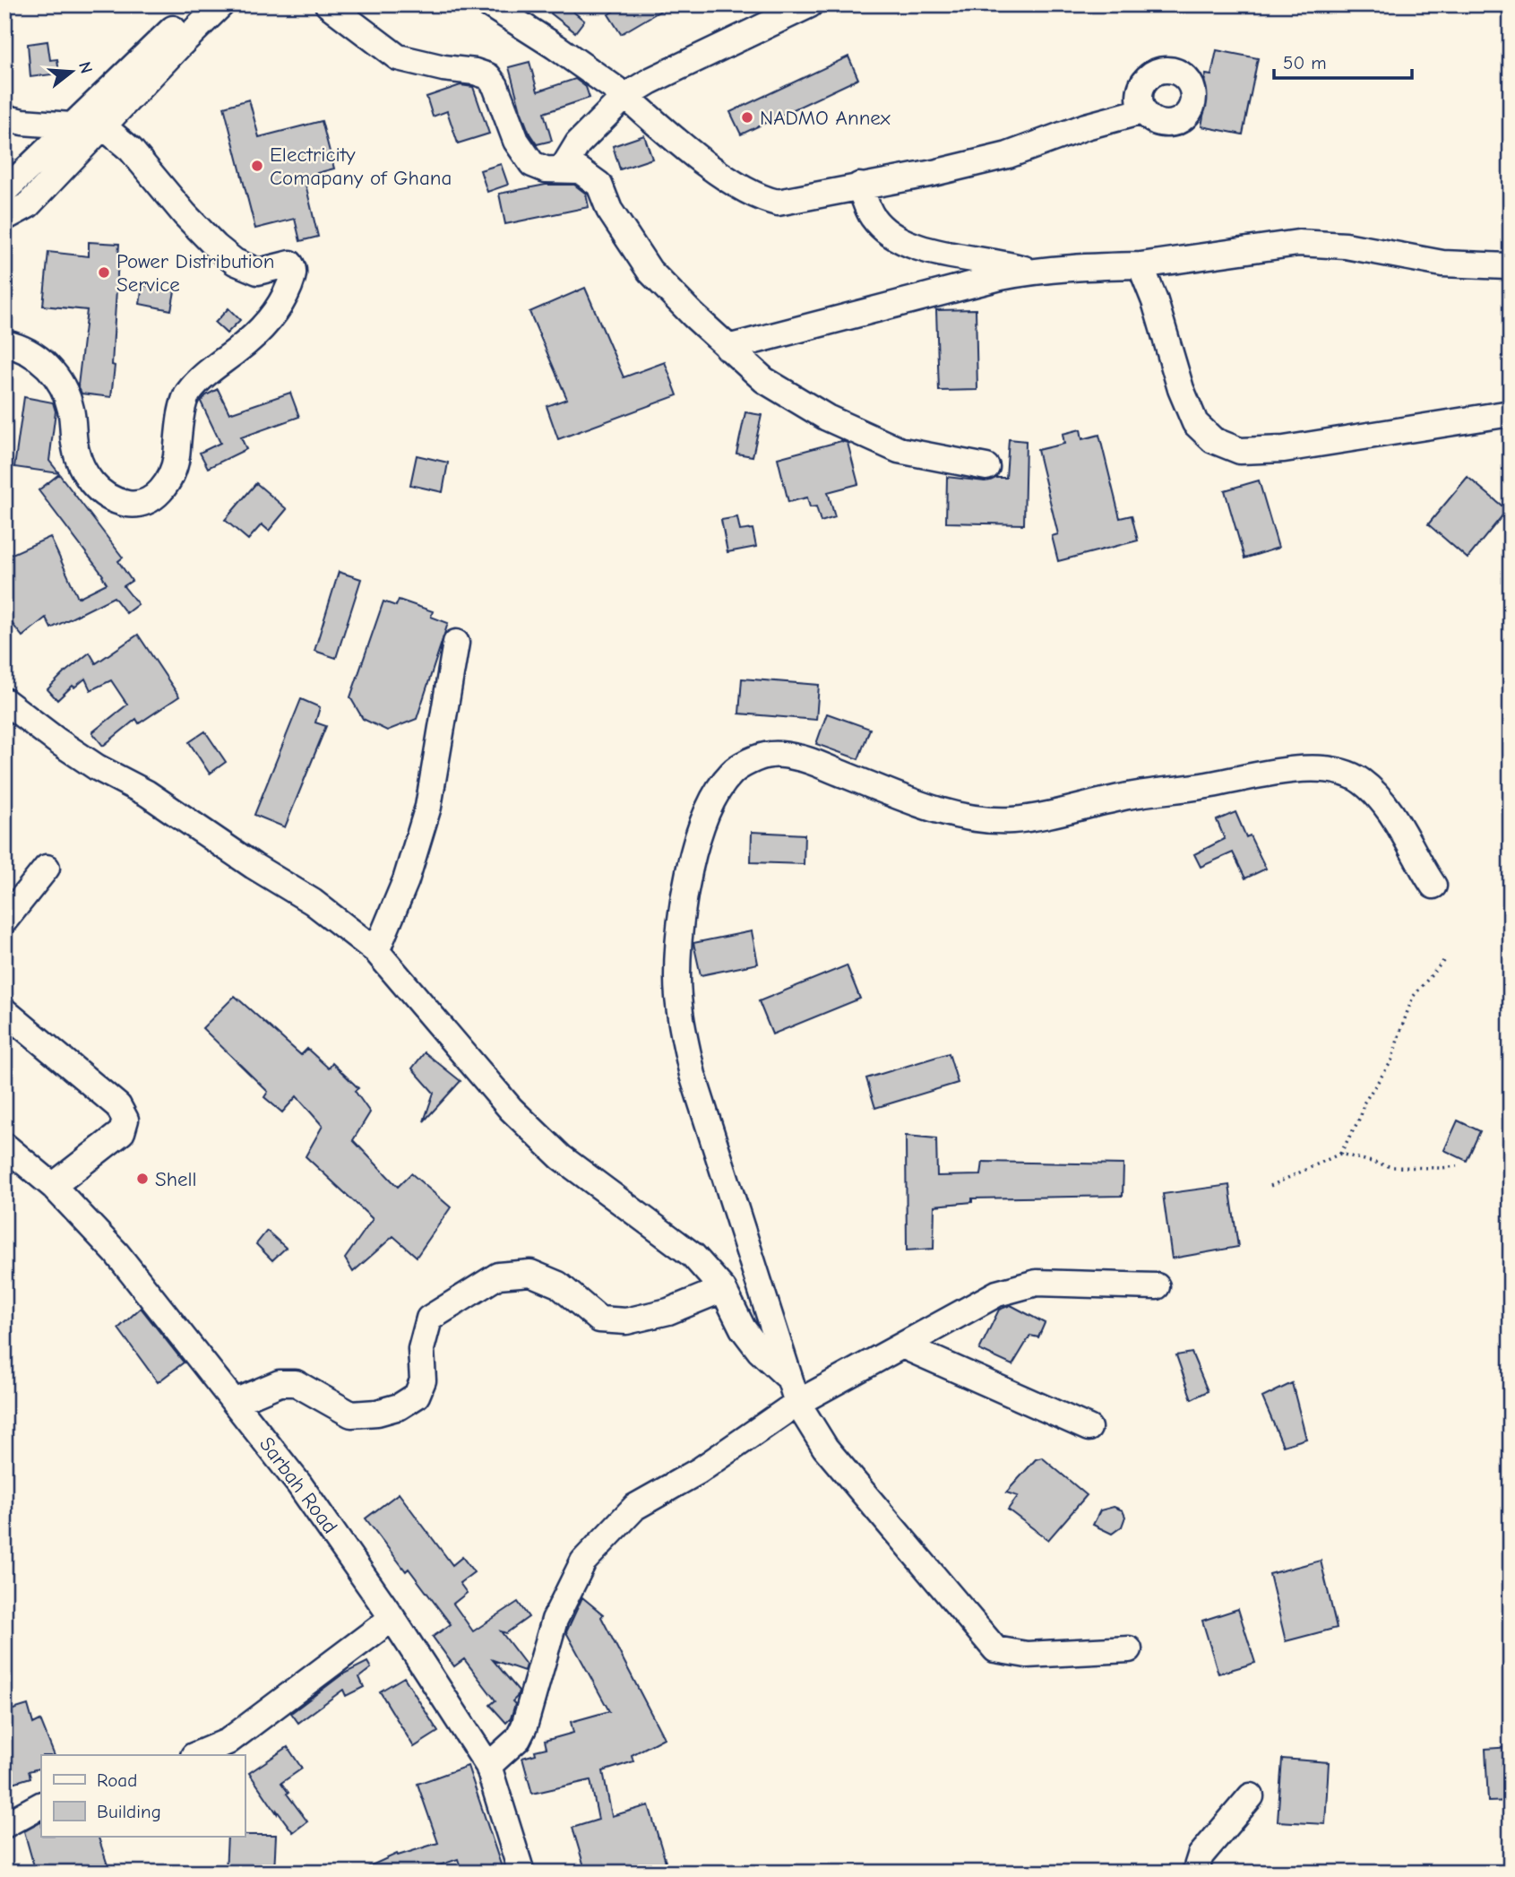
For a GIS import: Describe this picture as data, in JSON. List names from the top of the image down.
{
  "streets": {
    "street": ["Sarbah Road"]
  },
  "places": [
    "NADMO Annex",
    "Electricity Comapany of Ghana",
    "Power Distribution Service",
    "Shell"
  ],
  "legend": ["Road", "Building"],
  "scale_bar": "50 m",
  "north": "right"
}
